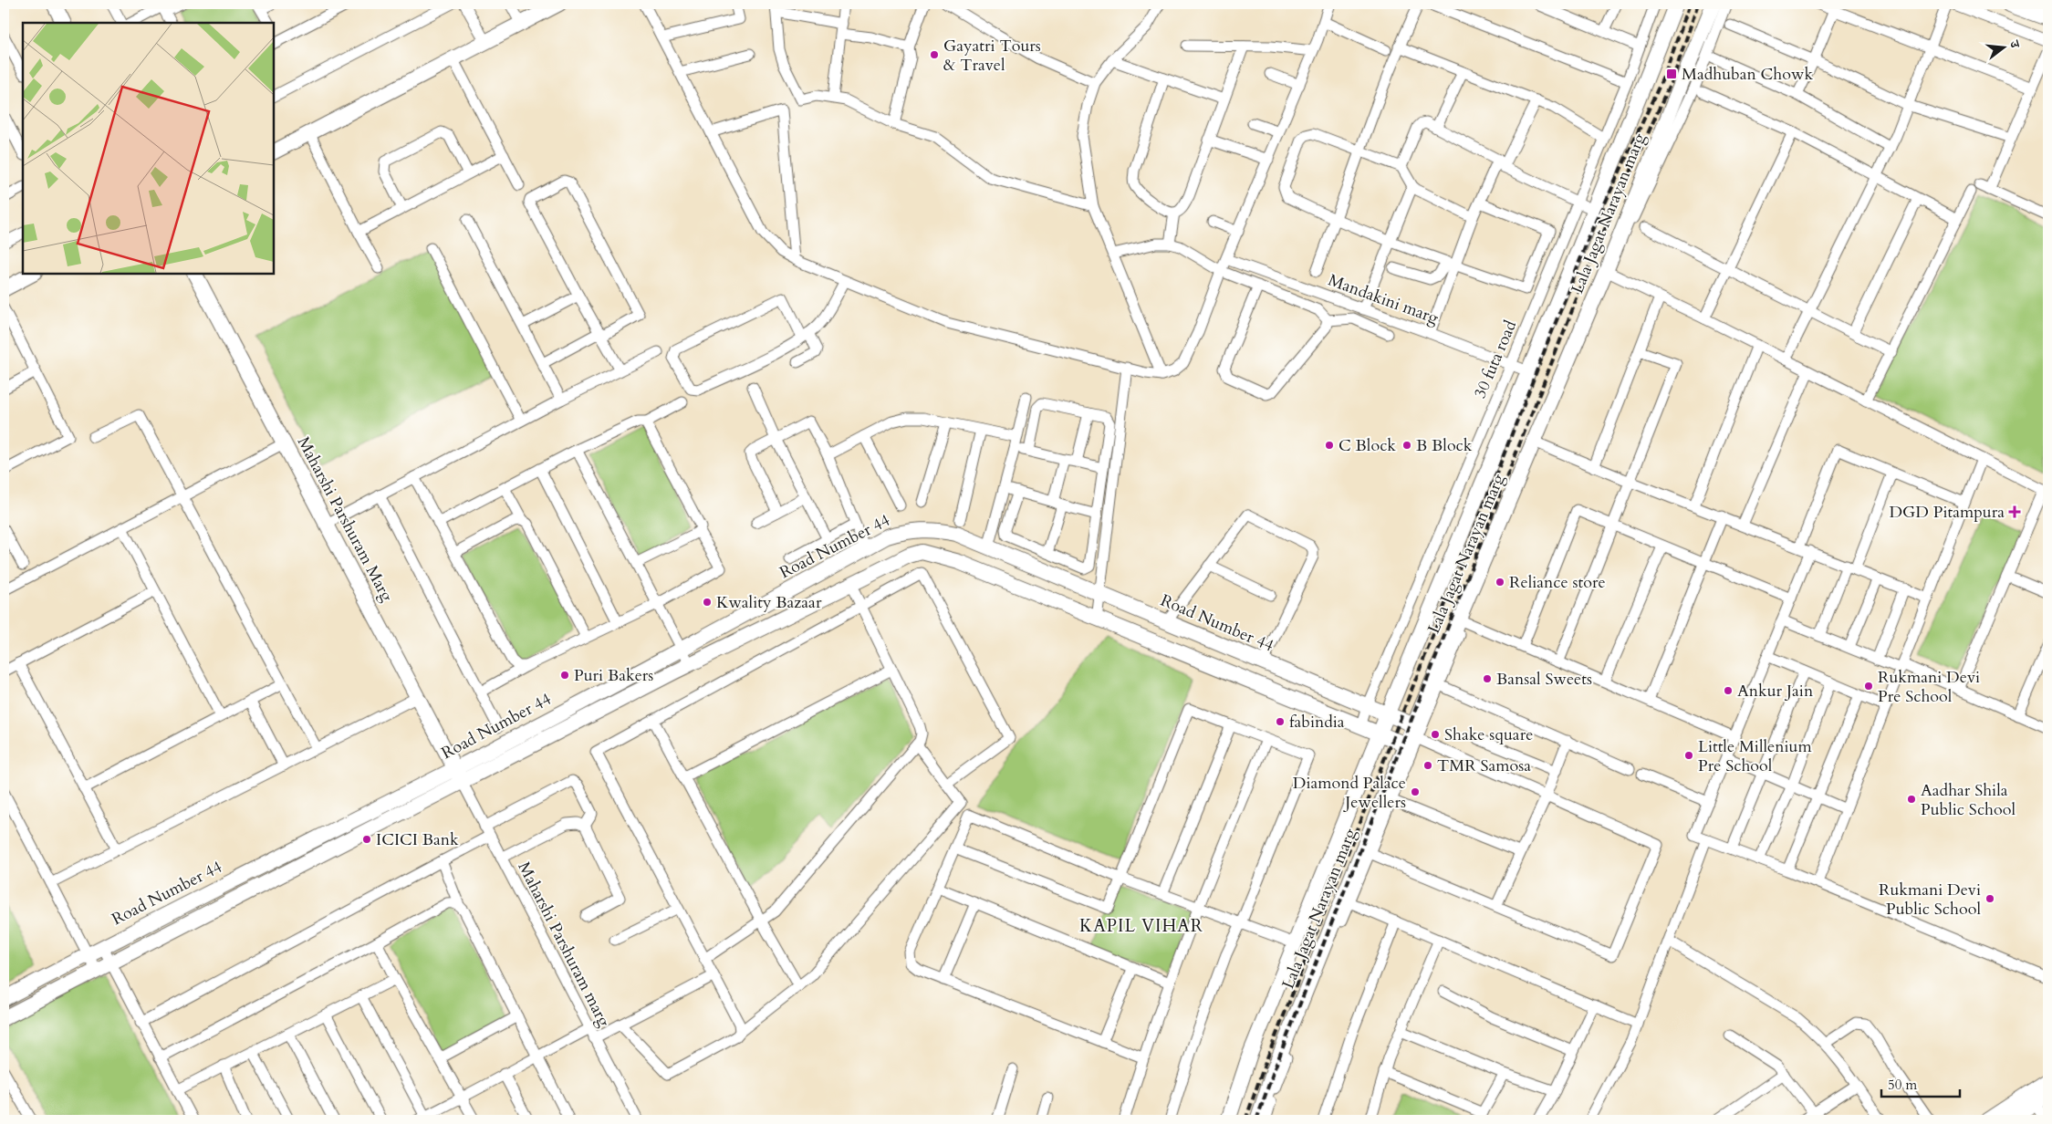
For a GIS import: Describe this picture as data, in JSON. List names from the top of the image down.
{
  "streets": {
    "street": [
      "Lala Jagat Narayan marg",
      "Mandakini marg",
      "30 futa road",
      "Maharshi Parshuram Marg",
      "Road Number 44",
      "Maharshi Parshuram marg"
    ]
  },
  "crossings": [
    ["Lala Jagat Narayan marg", "Mandakini marg"],
    ["Lala Jagat Narayan marg", "Road Number 44"],
    ["Mandakini marg", "30 futa road"],
    ["30 futa road", "Road Number 44"],
    ["Maharshi Parshuram Marg", "Road Number 44"],
    ["Maharshi Parshuram Marg", "Maharshi Parshuram marg"],
    ["Road Number 44", "Maharshi Parshuram marg"]
  ],
  "districts": ["KAPIL VIHAR"],
  "places": {
    "other": [
      "Gayatri Tours & Travel",
      "C Block",
      "B Block",
      "Reliance store",
      "Kwality Bazaar",
      "Puri Bakers",
      "Bansal Sweets",
      "Rukmani Devi Pre School",
      "Ankur Jain",
      "fabindia",
      "Shake square",
      "Little Millenium Pre School",
      "TMR Samosa",
      "Diamond Palace Jewellers",
      "Aadhar Shila Public School",
      "ICICI Bank",
      "Rukmani Devi Public School"
    ],
    "transit": ["Madhuban Chowk"],
    "health": ["DGD Pitampura"]
  },
  "scale_bar": "50 m",
  "north": "right"
}
